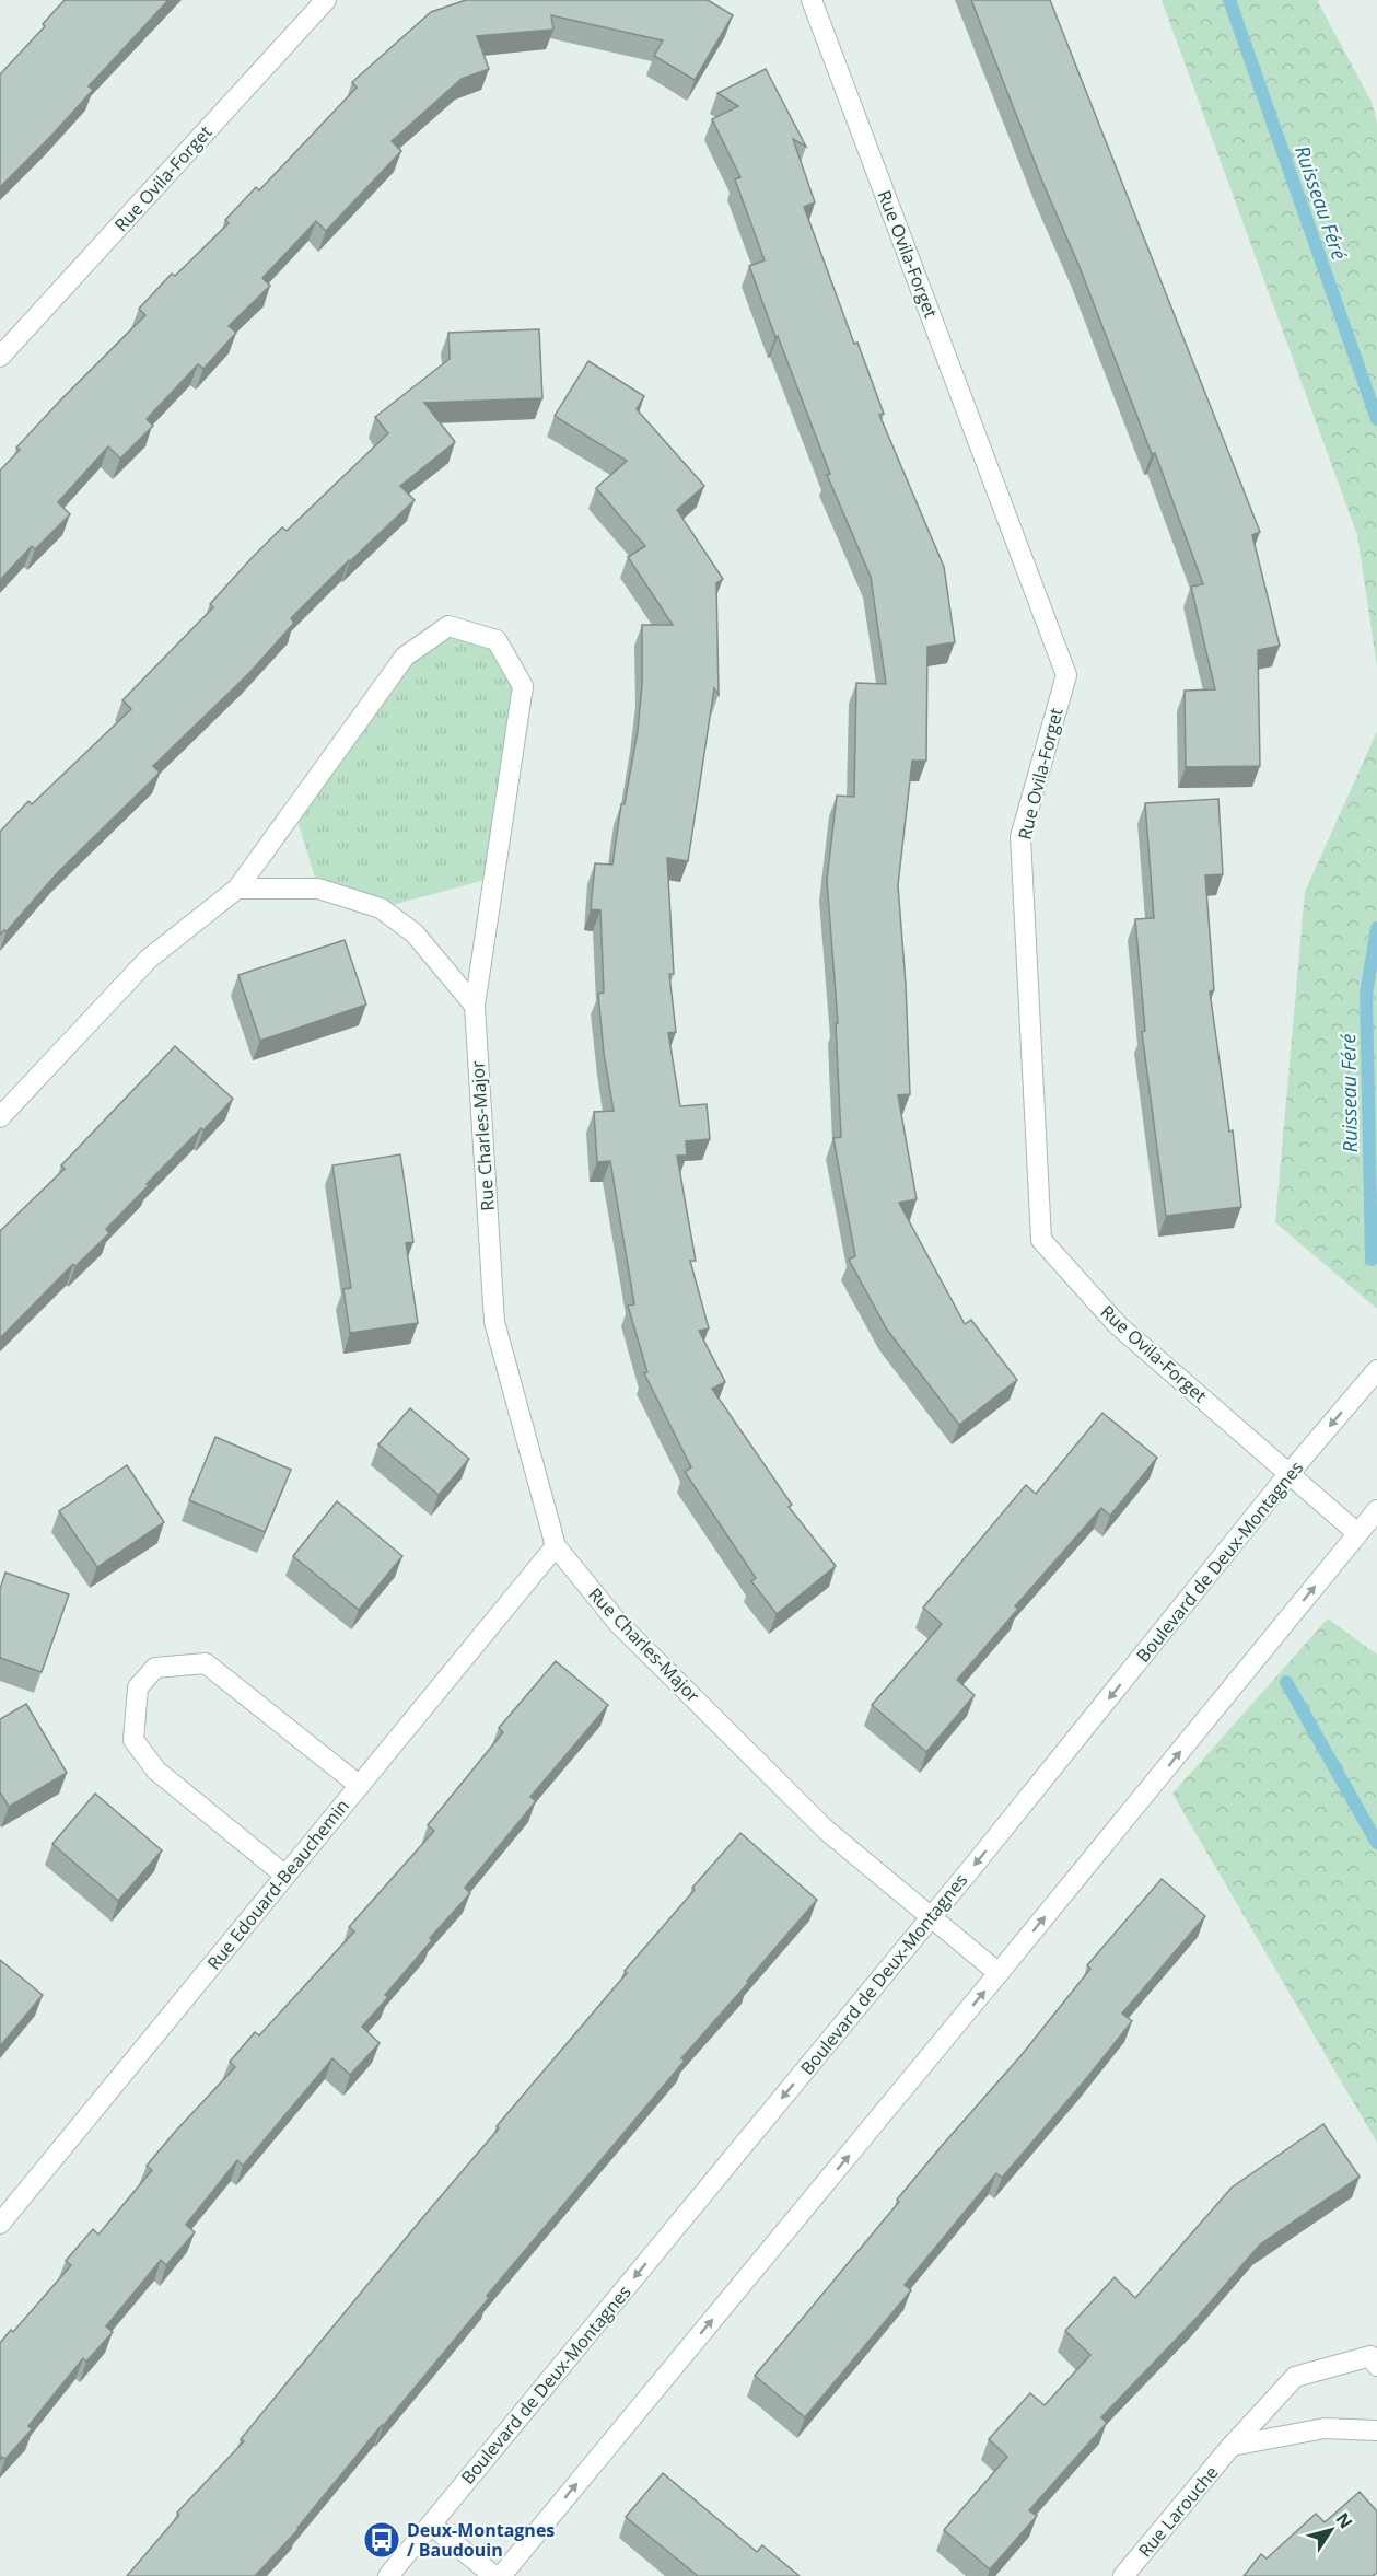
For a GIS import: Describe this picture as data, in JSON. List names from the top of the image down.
{
  "streets": {
    "street": [
      "Rue Ovila-Forget",
      "Rue Charles-Major",
      "Boulevard de Deux-Montagnes",
      "Rue Edouard-Beauchemin",
      "Rue Larouche"
    ]
  },
  "crossings": [
    ["Rue Ovila-Forget", "Boulevard de Deux-Montagnes"],
    ["Rue Charles-Major", "Boulevard de Deux-Montagnes"],
    ["Rue Charles-Major", "Rue Edouard-Beauchemin"]
  ],
  "water": ["Ruisseau Féré"],
  "places": {
    "bus stop": ["Deux-Montagnes / Baudouin"]
  },
  "north": "top right"
}
